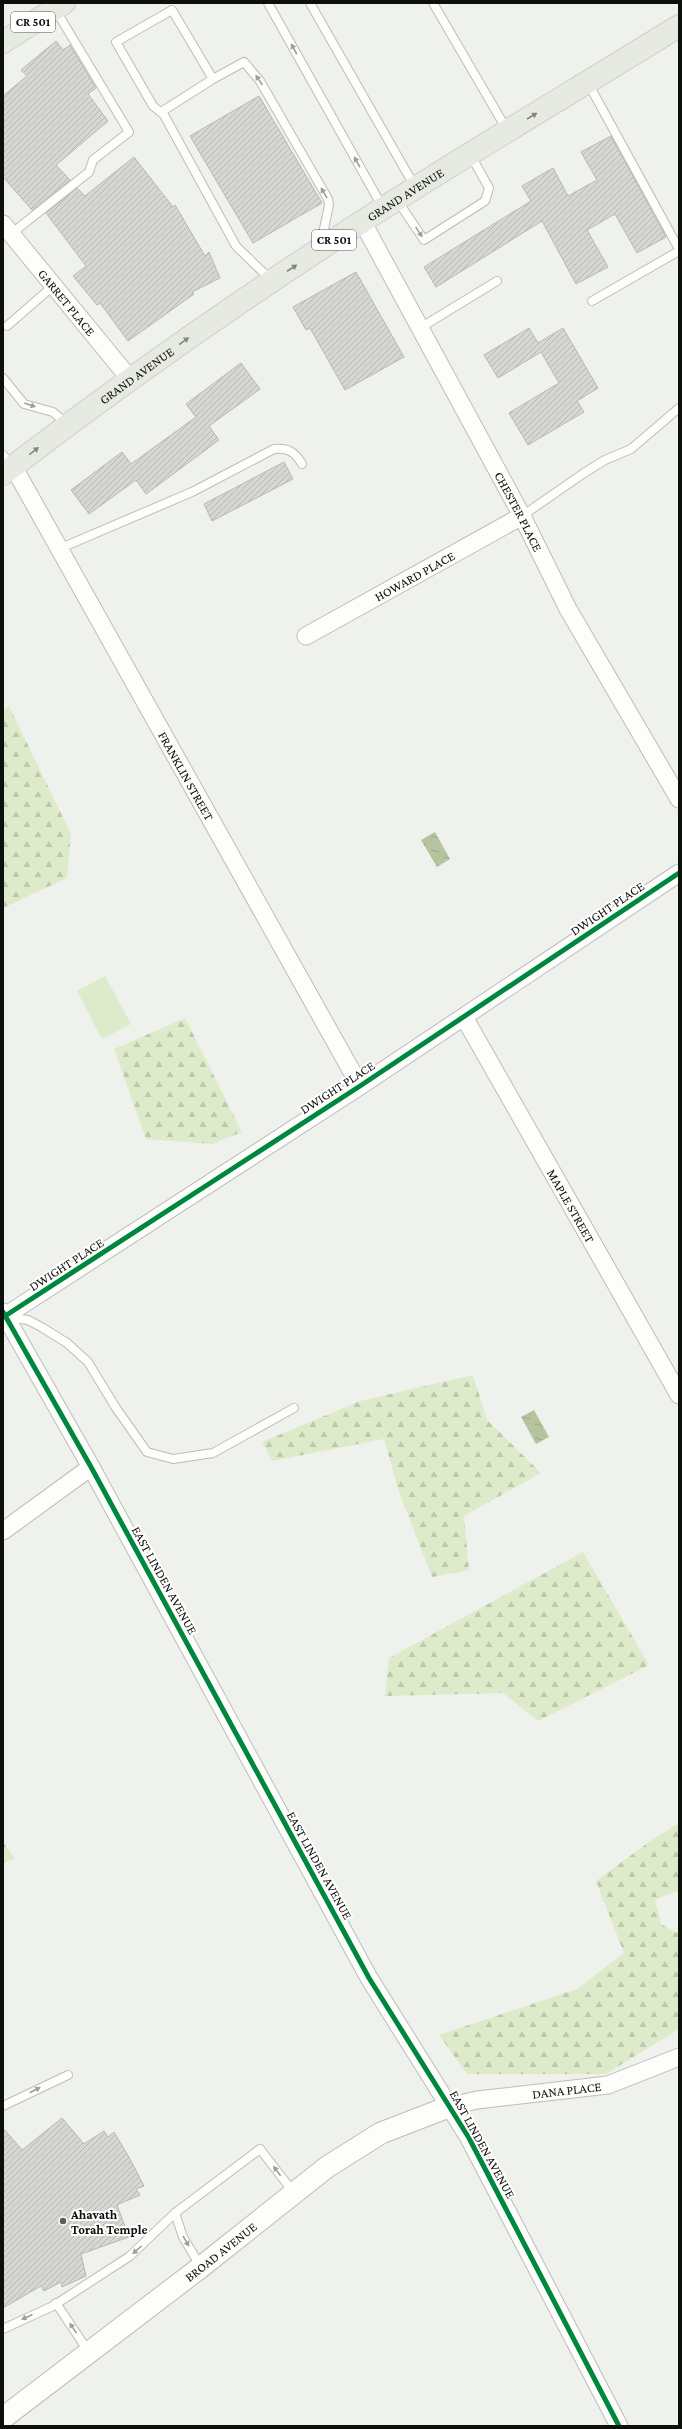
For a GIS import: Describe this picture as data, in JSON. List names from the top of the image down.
{
  "streets": {
    "main road": ["CR 501", "GRAND AVENUE"],
    "street": [
      "GARRET PLACE",
      "CHESTER PLACE",
      "HOWARD PLACE",
      "FRANKLIN STREET",
      "DWIGHT PLACE",
      "MAPLE STREET",
      "EAST LINDEN AVENUE",
      "DANA PLACE",
      "BROAD AVENUE"
    ]
  },
  "crossings": [
    ["GRAND AVENUE", "GARRET PLACE"],
    ["GRAND AVENUE", "CHESTER PLACE"],
    ["GRAND AVENUE", "FRANKLIN STREET"],
    ["CHESTER PLACE", "HOWARD PLACE"],
    ["FRANKLIN STREET", "DWIGHT PLACE"],
    ["DWIGHT PLACE", "MAPLE STREET"],
    ["DWIGHT PLACE", "EAST LINDEN AVENUE"],
    ["EAST LINDEN AVENUE", "DANA PLACE"],
    ["EAST LINDEN AVENUE", "BROAD AVENUE"],
    ["DANA PLACE", "BROAD AVENUE"]
  ],
  "one_way": ["GRAND AVENUE"],
  "places": ["Ahavath Torah Temple"]
}
